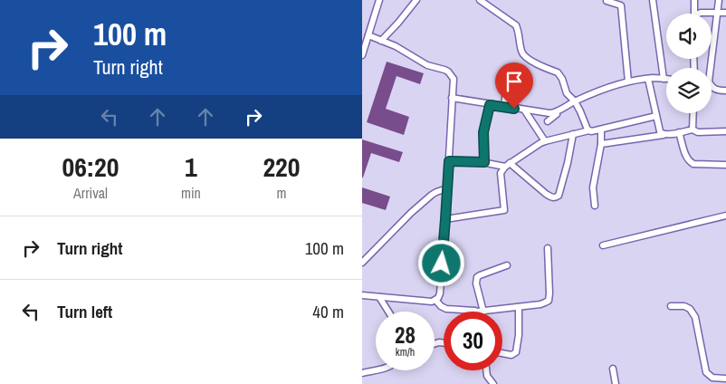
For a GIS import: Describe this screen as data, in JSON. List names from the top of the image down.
{
  "page": {
    "turn": ["100 m", "Turn right"],
    "eta": [
      "06:20",
      "Arrival",
      "1",
      "min",
      "220",
      "m"
    ],
    "list": [
      {
        "name": "Turn right",
        "value": "100 m"
      },
      {
        "name": "Turn left",
        "value": "40 m"
      }
    ],
    "speed": "28 km/h",
    "limit": "30"
  }
}
